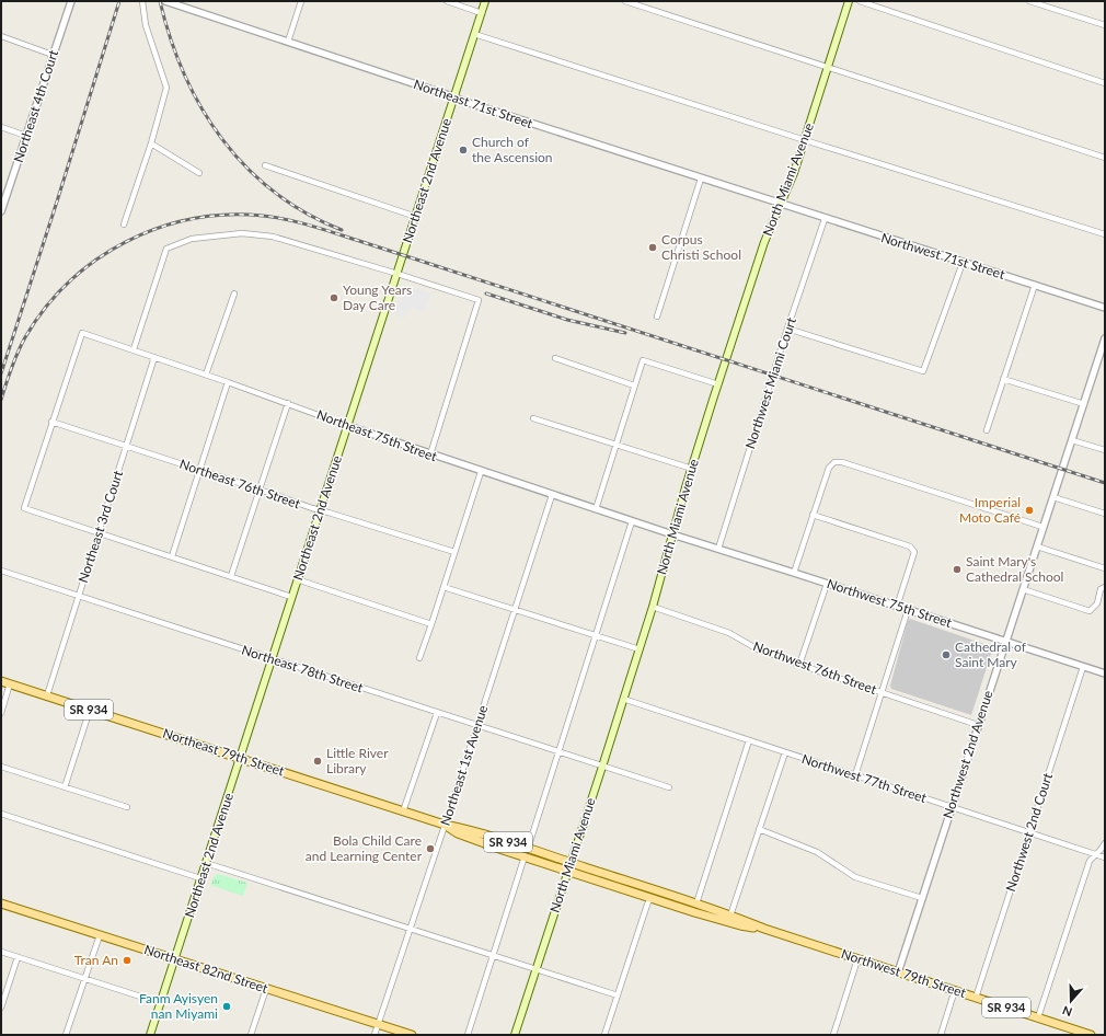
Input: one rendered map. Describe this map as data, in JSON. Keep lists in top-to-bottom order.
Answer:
{
  "streets": {
    "main road": [
      "North Miami Avenue",
      "Northeast 2nd Avenue",
      "SR 934",
      "Northeast 79th Street",
      "Northeast 82nd Street",
      "Northwest 79th Street"
    ],
    "street": [
      "Northeast 71st Street",
      "Northeast 4th Court",
      "Northwest 71st Street",
      "Northwest Miami Court",
      "Northeast 75th Street",
      "Northeast 76th Street",
      "Northeast 3rd Court",
      "Northwest 75th Street",
      "Northwest 76th Street",
      "Northeast 78th Street",
      "Northwest 2nd Avenue",
      "Northeast 1st Avenue",
      "Northwest 77th Street",
      "Northwest 2nd Court"
    ]
  },
  "crossings": [
    ["Northeast 71st Street", "North Miami Avenue"],
    ["Northeast 71st Street", "Northeast 2nd Avenue"],
    ["Northeast 71st Street", "Northwest 71st Street"],
    ["North Miami Avenue", "Northwest 71st Street"],
    ["North Miami Avenue", "Northeast 75th Street"],
    ["North Miami Avenue", "Northwest 75th Street"],
    ["North Miami Avenue", "Northwest 76th Street"],
    ["North Miami Avenue", "Northeast 78th Street"],
    ["North Miami Avenue", "Northeast 79th Street"],
    ["North Miami Avenue", "Northwest 77th Street"],
    ["North Miami Avenue", "Northwest 79th Street"],
    ["Northeast 2nd Avenue", "Northeast 75th Street"],
    ["Northeast 2nd Avenue", "Northeast 76th Street"],
    ["Northeast 2nd Avenue", "Northeast 78th Street"],
    ["Northeast 2nd Avenue", "Northeast 79th Street"],
    ["Northeast 2nd Avenue", "Northeast 82nd Street"],
    ["Northwest 71st Street", "Northwest Miami Court"],
    ["Northwest Miami Court", "Northwest 75th Street"],
    ["Northeast 75th Street", "Northeast 76th Street"],
    ["Northeast 75th Street", "Northeast 3rd Court"],
    ["Northeast 75th Street", "Northwest 75th Street"],
    ["Northeast 75th Street", "Northeast 1st Avenue"],
    ["Northeast 76th Street", "Northeast 3rd Court"],
    ["Northeast 3rd Court", "Northeast 78th Street"],
    ["Northeast 3rd Court", "Northeast 79th Street"],
    ["Northwest 75th Street", "Northwest 2nd Avenue"],
    ["Northwest 75th Street", "Northwest 2nd Court"],
    ["Northwest 76th Street", "Northwest 2nd Avenue"],
    ["Northeast 78th Street", "Northeast 1st Avenue"],
    ["Northeast 79th Street", "Northeast 1st Avenue"],
    ["Northeast 79th Street", "Northwest 79th Street"],
    ["Northwest 2nd Avenue", "Northwest 77th Street"],
    ["Northwest 2nd Avenue", "Northwest 79th Street"],
    ["Northeast 1st Avenue", "Northeast 82nd Street"],
    ["Northwest 77th Street", "Northwest 2nd Court"],
    ["Northwest 2nd Court", "Northwest 79th Street"]
  ],
  "places": [
    "Church of the Ascension",
    "Corpus Christi School",
    "Young Years Day Care",
    "Imperial Moto Café",
    "Saint Mary's Cathedral School",
    "Cathedral of Saint Mary",
    "Little River Library",
    "Bola Child Care and Learning Center",
    "Tran An",
    "Fanm Ayisyen nan Miyami"
  ],
  "north": "bottom"
}
